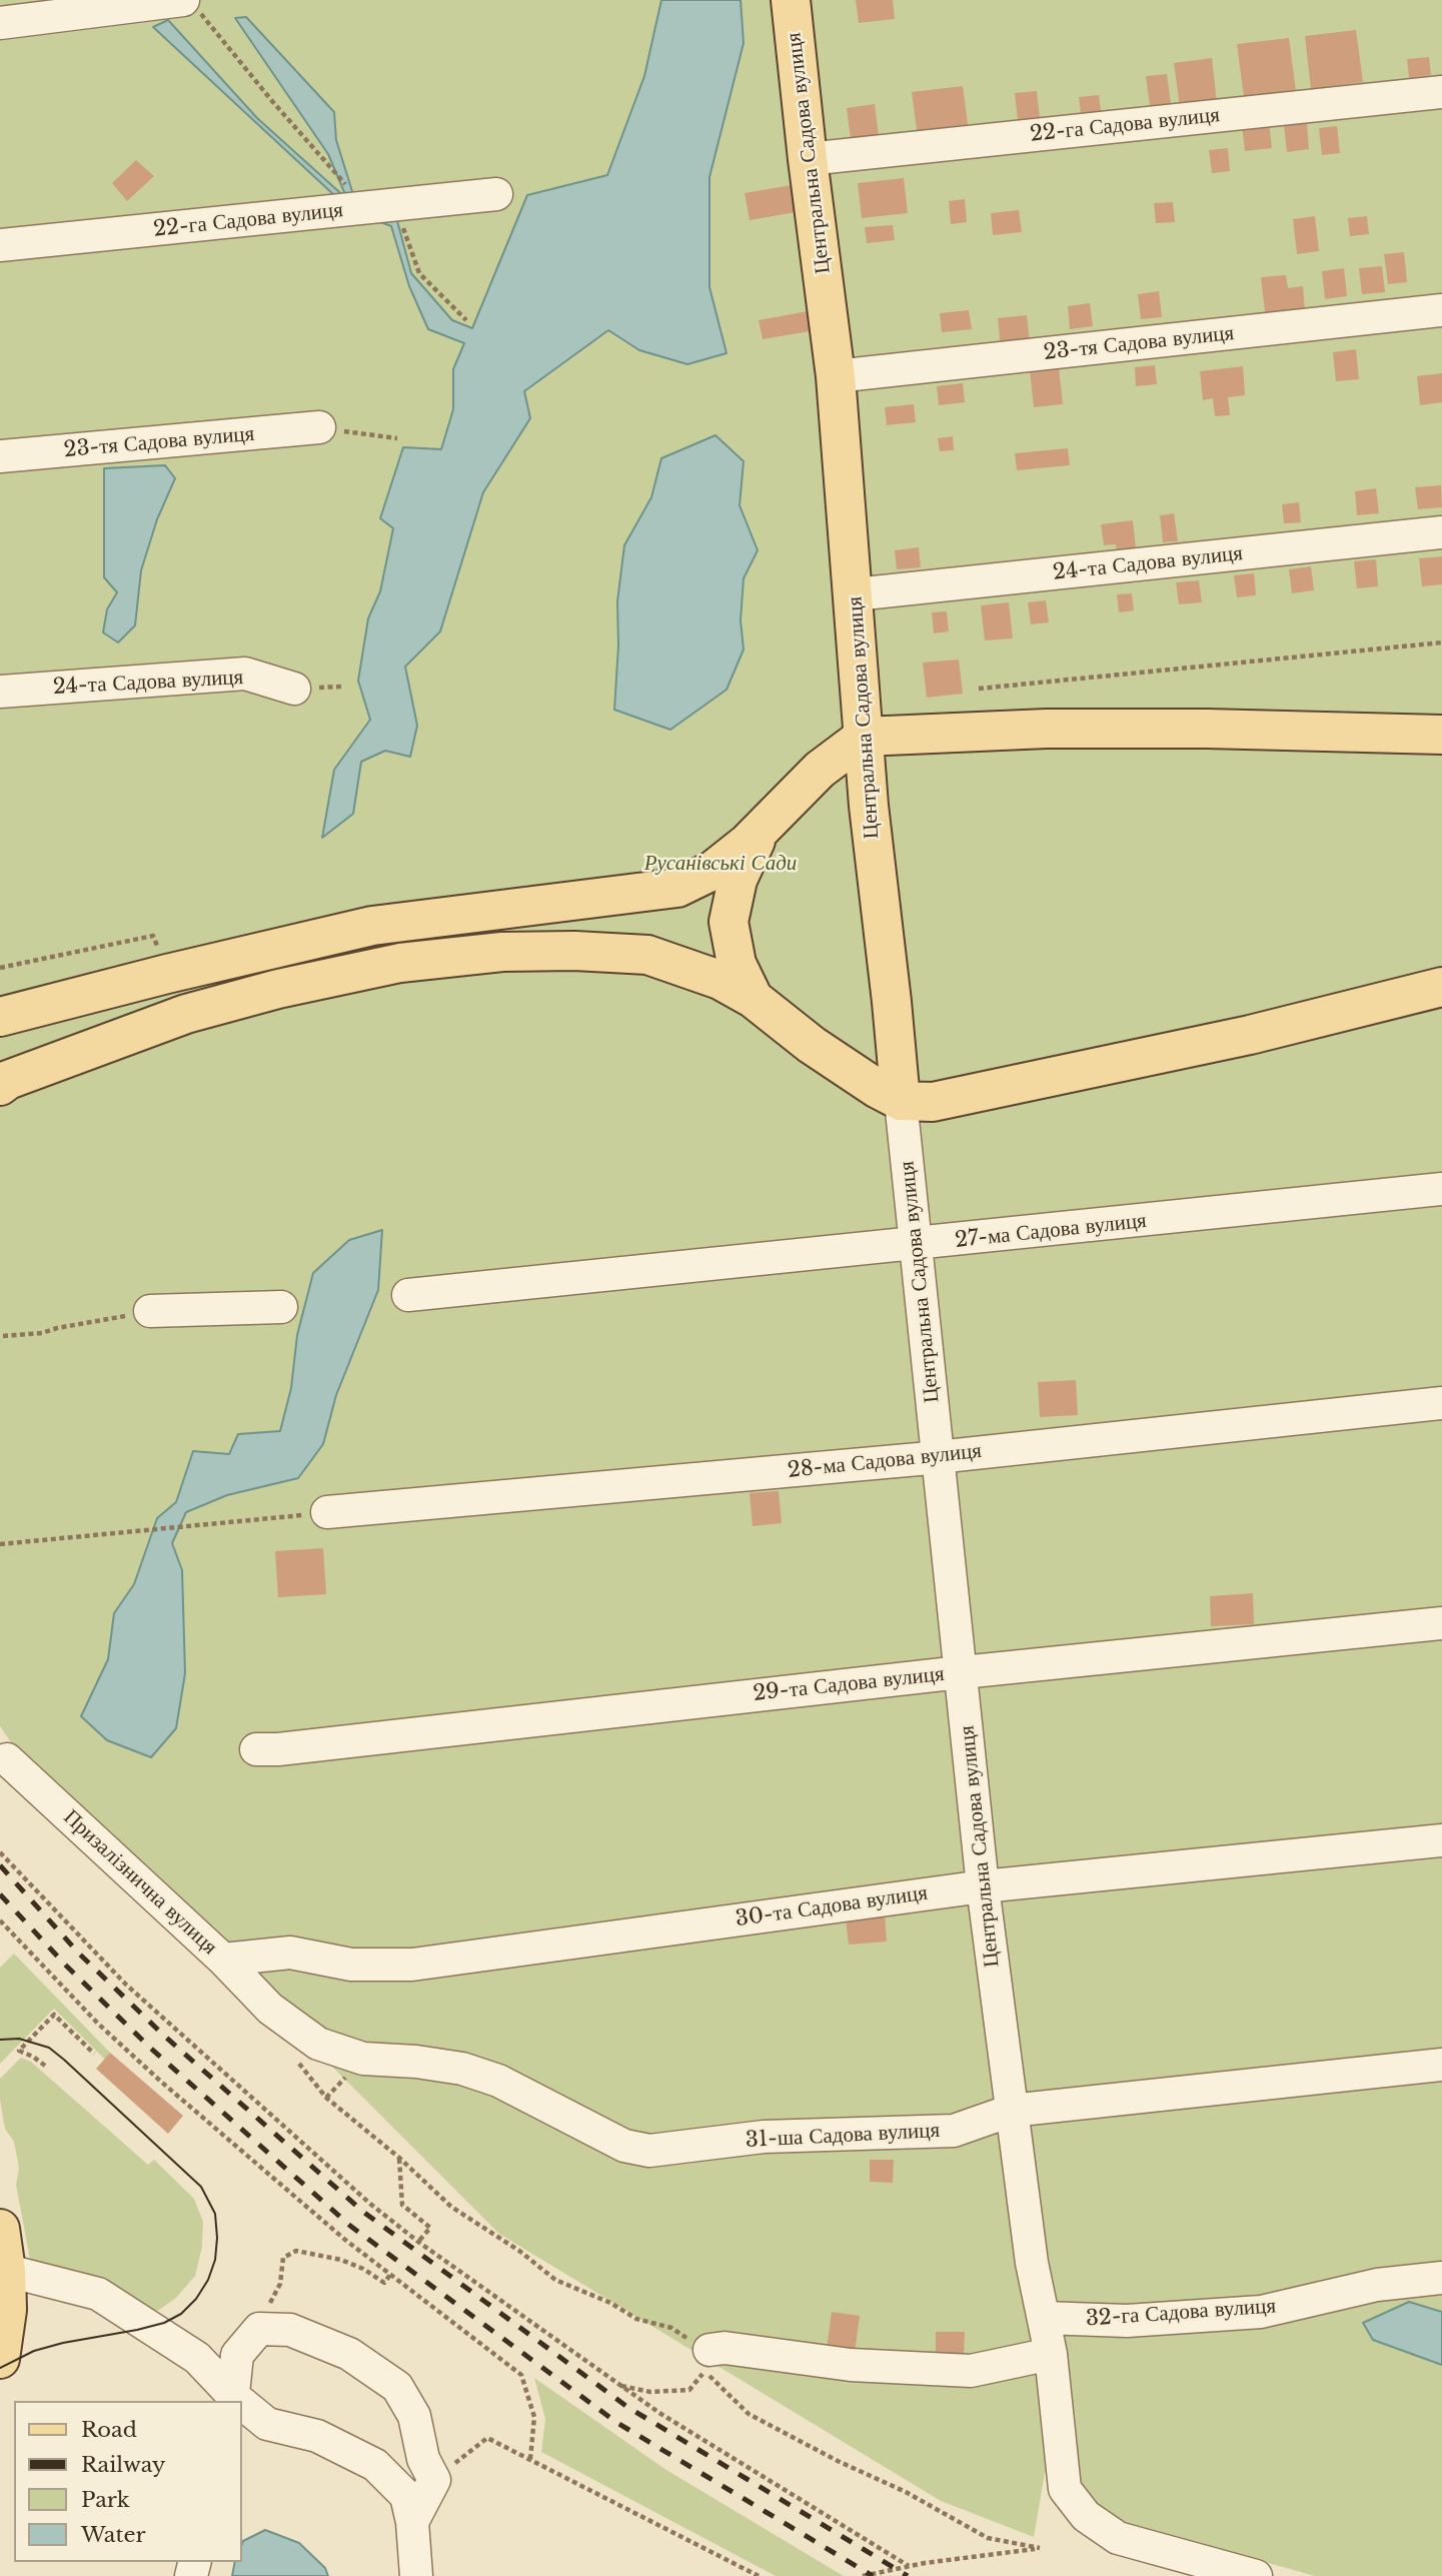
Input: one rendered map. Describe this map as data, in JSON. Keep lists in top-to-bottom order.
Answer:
{
  "streets": {
    "main road": ["Центральна Садова вулиця"],
    "street": [
      "22-га Садова вулиця",
      "23-тя Садова вулиця",
      "24-та Садова вулиця",
      "27-ма Садова вулиця",
      "28-ма Садова вулиця",
      "29-та Садова вулиця",
      "Призалізнична вулиця",
      "30-та Садова вулиця",
      "31-ша Садова вулиця",
      "32-га Садова вулиця"
    ]
  },
  "crossings": [
    ["22-га Садова вулиця", "Центральна Садова вулиця"],
    ["Центральна Садова вулиця", "23-тя Садова вулиця"],
    ["Центральна Садова вулиця", "24-та Садова вулиця"],
    ["Центральна Садова вулиця", "27-ма Садова вулиця"],
    ["Центральна Садова вулиця", "28-ма Садова вулиця"],
    ["Центральна Садова вулиця", "29-та Садова вулиця"],
    ["Центральна Садова вулиця", "30-та Садова вулиця"],
    ["Центральна Садова вулиця", "31-ша Садова вулиця"],
    ["Центральна Садова вулиця", "32-га Садова вулиця"],
    ["Призалізнична вулиця", "30-та Садова вулиця"],
    ["Призалізнична вулиця", "31-ша Садова вулиця"]
  ],
  "parks": ["Русанівські Сади"],
  "legend": [
    "Road",
    "Railway",
    "Park",
    "Water"
  ]
}
